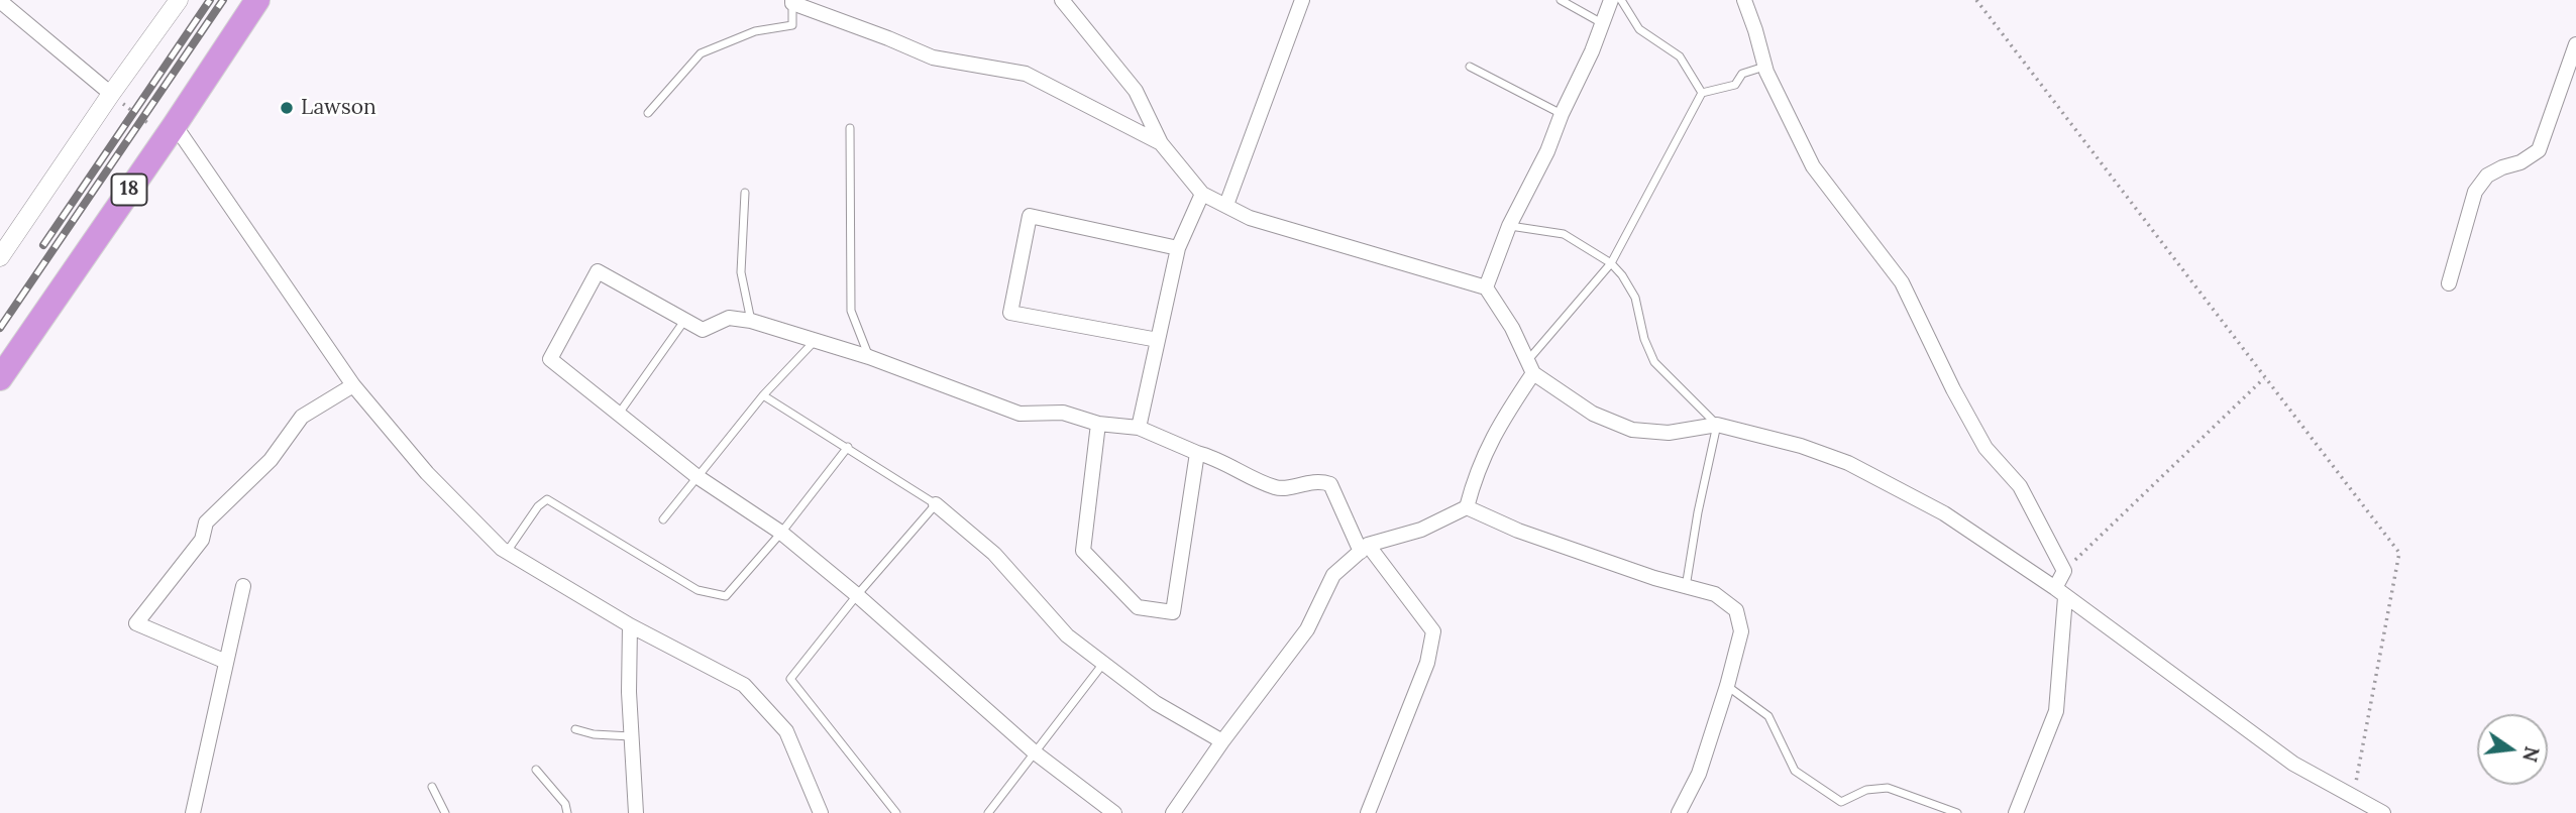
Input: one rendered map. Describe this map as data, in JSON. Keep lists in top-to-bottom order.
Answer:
{
  "streets": {
    "highway": ["18"]
  },
  "places": ["Lawson"],
  "north": "right"
}
